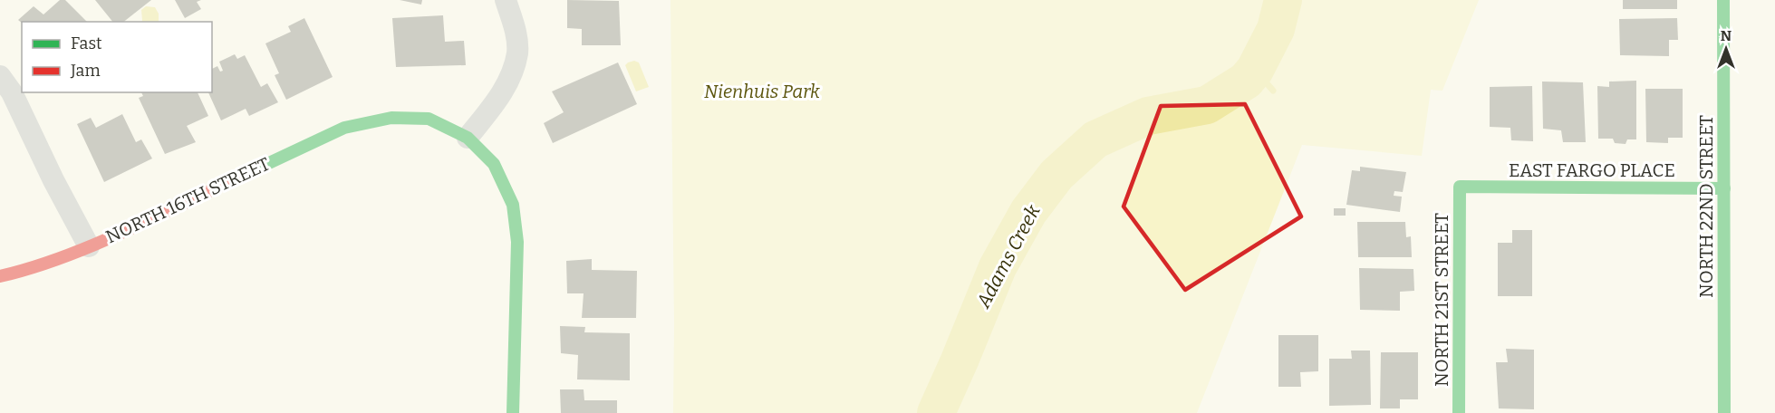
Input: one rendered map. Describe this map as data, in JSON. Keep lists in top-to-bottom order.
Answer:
{
  "streets": {
    "street": [
      "EAST FARGO PLACE",
      "NORTH 16TH STREET",
      "NORTH 22ND STREET",
      "NORTH 21ST STREET"
    ]
  },
  "crossings": [
    ["EAST FARGO PLACE", "NORTH 22ND STREET"],
    ["EAST FARGO PLACE", "NORTH 21ST STREET"]
  ],
  "water": ["Adams Creek"],
  "parks": ["Nienhuis Park"],
  "legend": ["Fast", "Jam"],
  "north": "top"
}
